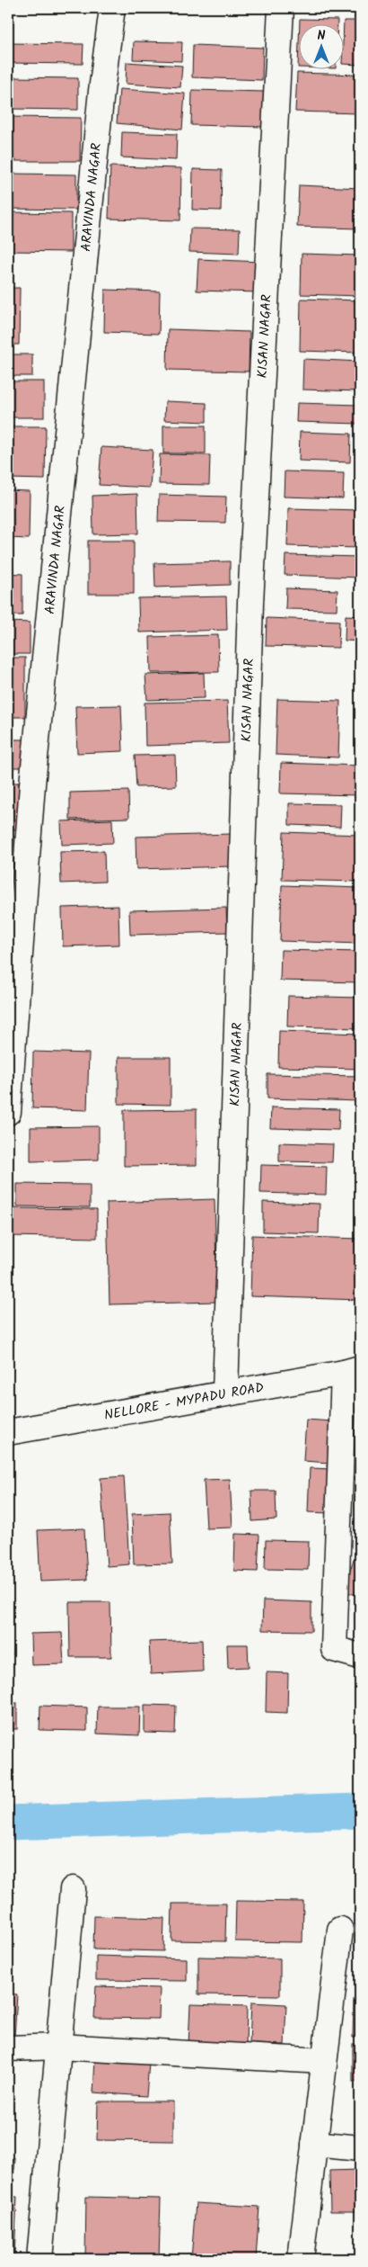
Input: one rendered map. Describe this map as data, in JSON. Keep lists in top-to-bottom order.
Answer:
{
  "streets": {
    "street": ["ARAVINDA NAGAR", "KISAN NAGAR", "NELLORE - MYPADU ROAD"]
  },
  "crossings": [
    ["KISAN NAGAR", "NELLORE - MYPADU ROAD"]
  ],
  "north": "top"
}
